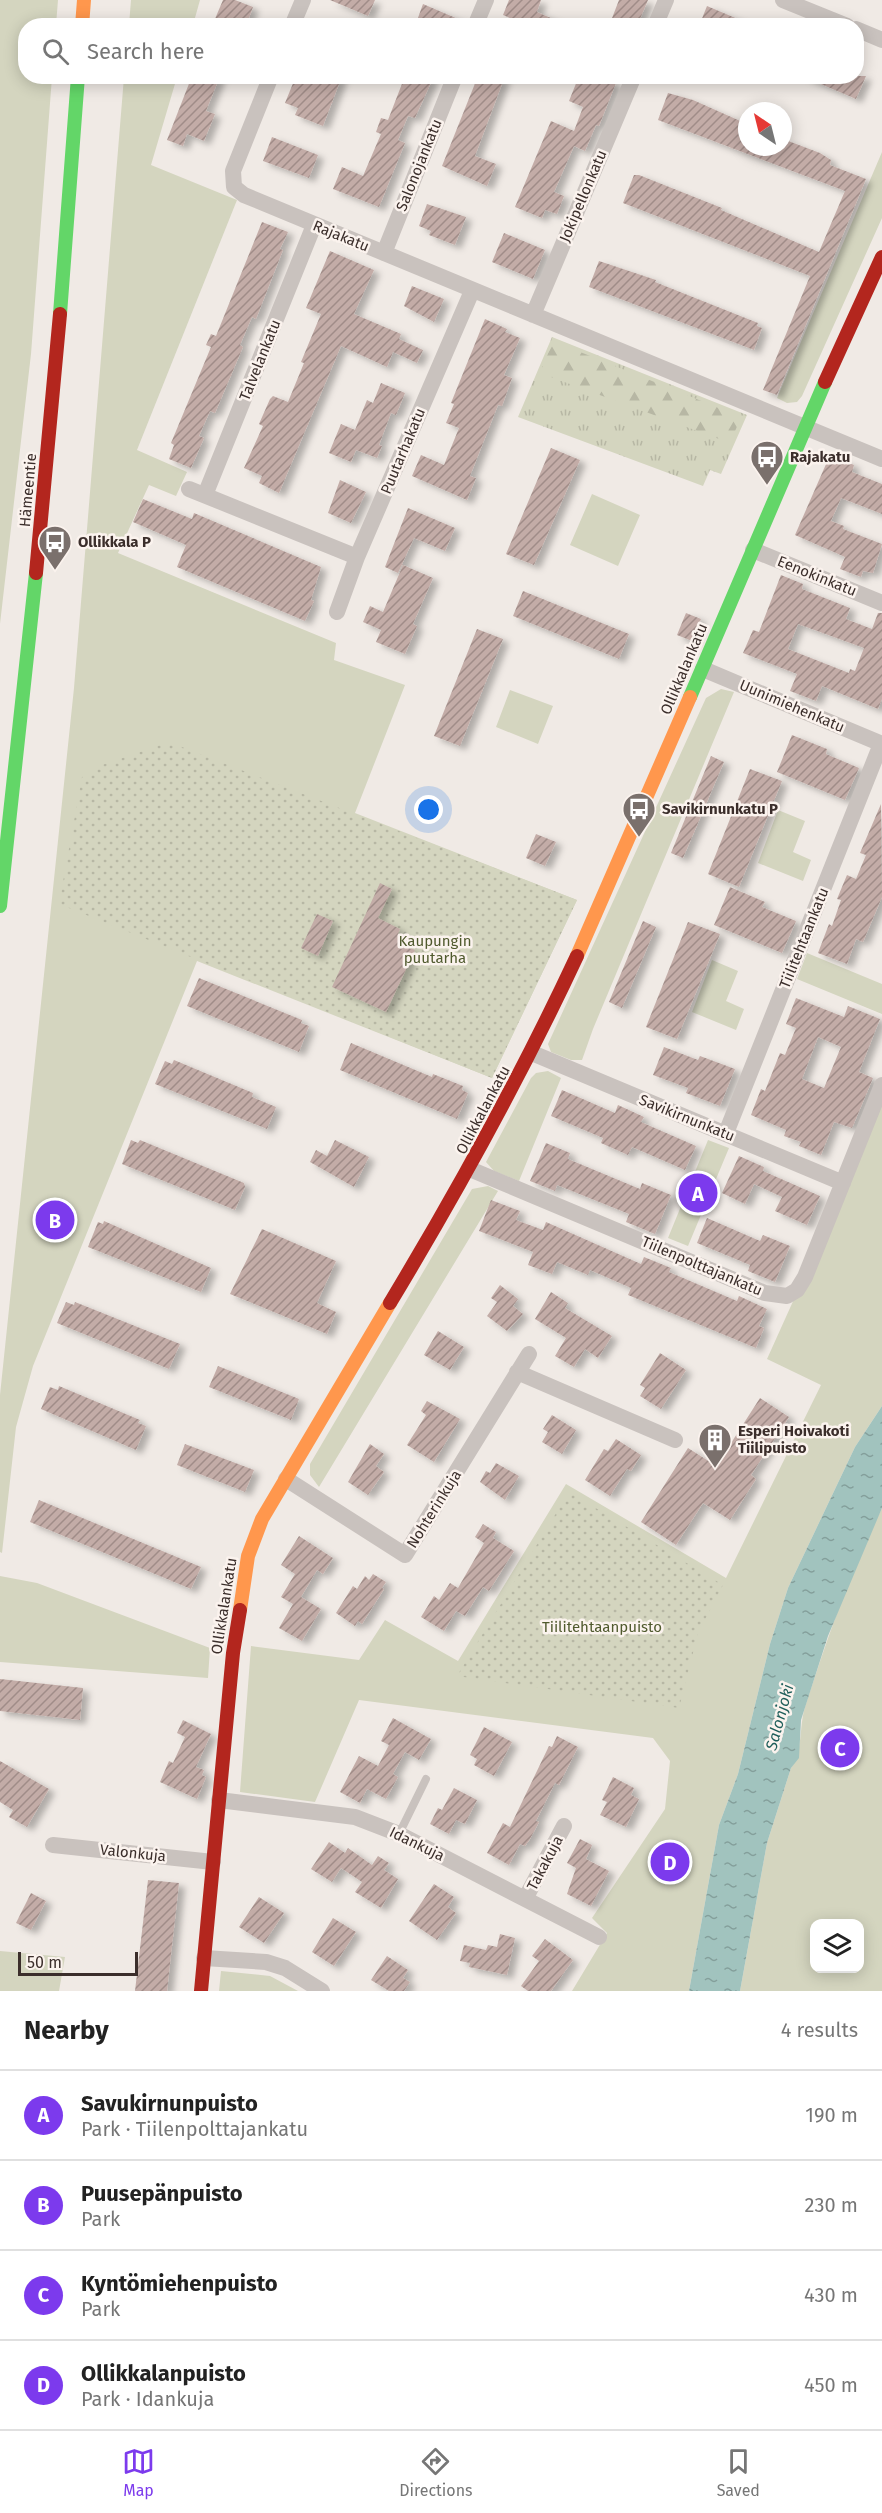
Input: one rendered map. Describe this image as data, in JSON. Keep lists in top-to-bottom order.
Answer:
{
  "streets": {
    "street": [
      "Salonojankatu",
      "Jokipellonkatu",
      "Rajakatu",
      "Talvelankatu",
      "Puutarhakatu",
      "Hämeentie",
      "Eenokinkatu",
      "Ollikkalankatu",
      "Uunimiehenkatu",
      "Tiilitehtaankatu",
      "Savikirnunkatu",
      "Tiilenpolttajankatu",
      "Nohterinkuja",
      "Idankuja",
      "Valonkuja",
      "Takakuja"
    ]
  },
  "crossings": [
    ["Salonojankatu", "Rajakatu"],
    ["Jokipellonkatu", "Rajakatu"],
    ["Rajakatu", "Talvelankatu"],
    ["Rajakatu", "Puutarhakatu"],
    ["Rajakatu", "Ollikkalankatu"],
    ["Eenokinkatu", "Ollikkalankatu"],
    ["Ollikkalankatu", "Uunimiehenkatu"],
    ["Ollikkalankatu", "Savikirnunkatu"],
    ["Ollikkalankatu", "Tiilenpolttajankatu"],
    ["Ollikkalankatu", "Nohterinkuja"],
    ["Ollikkalankatu", "Idankuja"],
    ["Ollikkalankatu", "Valonkuja"],
    ["Uunimiehenkatu", "Tiilitehtaankatu"],
    ["Tiilitehtaankatu", "Savikirnunkatu"],
    ["Savikirnunkatu", "Tiilenpolttajankatu"],
    ["Idankuja", "Takakuja"]
  ],
  "water": ["Salonjoki"],
  "parks": ["Kaupungin puutarha", "Tiilitehtaanpuisto"],
  "places": {
    "bus stop": ["Rajakatu", "Ollikkala P", "Savikirnunkatu P"],
    "building": ["Esperi Hoivakoti Tiilipuisto"]
  },
  "scale_bar": "50 m",
  "north": "top left",
  "page": {
    "search": "Search here",
    "pins": [
      "A",
      "B",
      "C",
      "D"
    ],
    "scale": "50 m",
    "heading": ["Nearby", "4 results"],
    "list": [
      {
        "mark": "A",
        "name": "Savukirnunpuisto",
        "note": "Park · Tiilenpolttajankatu",
        "value": "190 m"
      },
      {
        "mark": "B",
        "name": "Puusepänpuisto",
        "note": "Park",
        "value": "230 m"
      },
      {
        "mark": "C",
        "name": "Kyntömiehenpuisto",
        "note": "Park",
        "value": "430 m"
      },
      {
        "mark": "D",
        "name": "Ollikkalanpuisto",
        "note": "Park · Idankuja",
        "value": "450 m"
      }
    ],
    "nav": ["Map", "Directions", "Saved"]
  }
}
